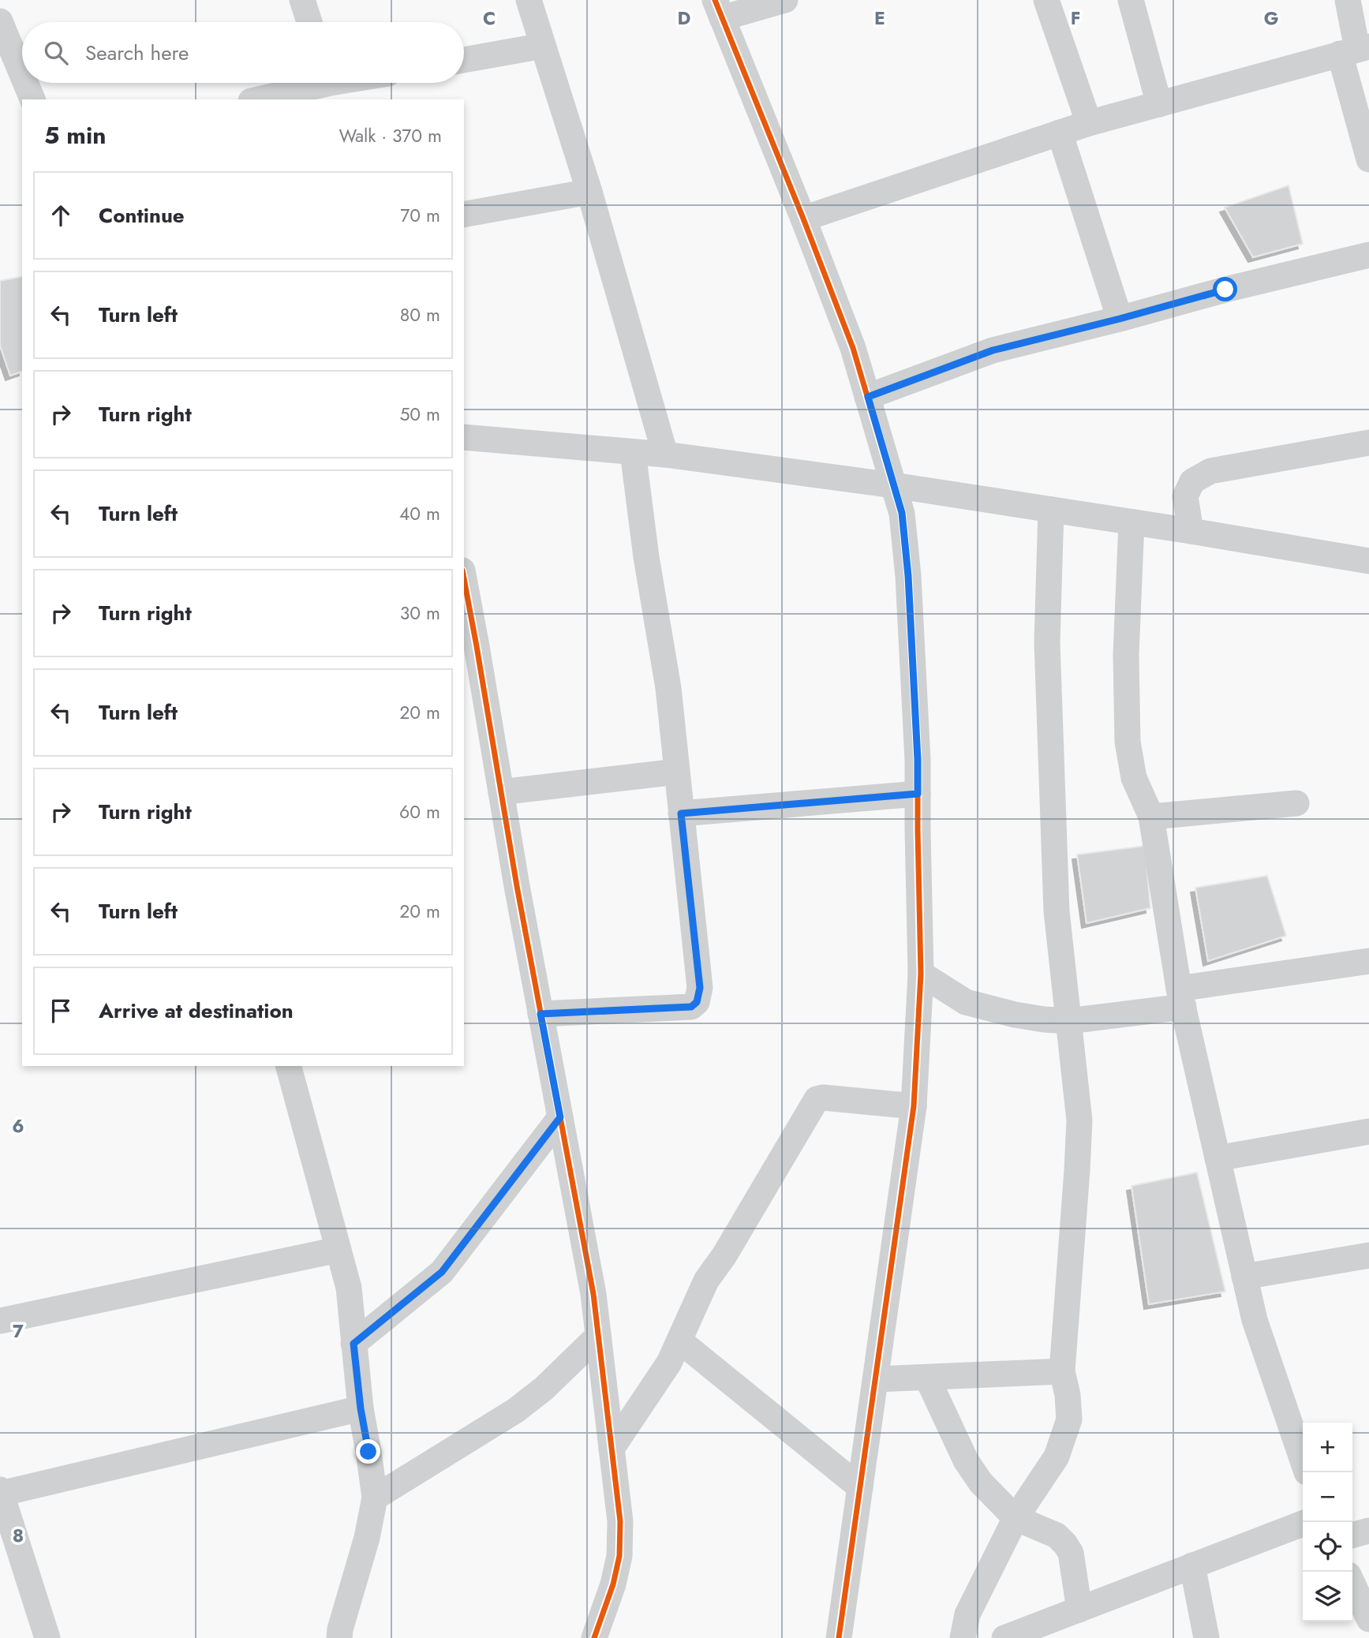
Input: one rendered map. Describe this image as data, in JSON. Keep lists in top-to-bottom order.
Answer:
{
  "page": {
    "search": "Search here",
    "heading": ["5 min", "Walk · 370 m"],
    "list": [
      ["Continue", "70 m"],
      ["Turn left", "80 m"],
      ["Turn right", "50 m"],
      ["Turn left", "40 m"],
      ["Turn right", "30 m"],
      ["Turn left", "20 m"],
      ["Turn right", "60 m"],
      ["Turn left", "20 m"],
      "Arrive at destination"
    ],
    "map_buttons": ["+", "−"]
  },
  "grid": {
    "columns": [
      "C",
      "D",
      "E",
      "F",
      "G"
    ],
    "rows": ["6", "7", "8"]
  }
}
